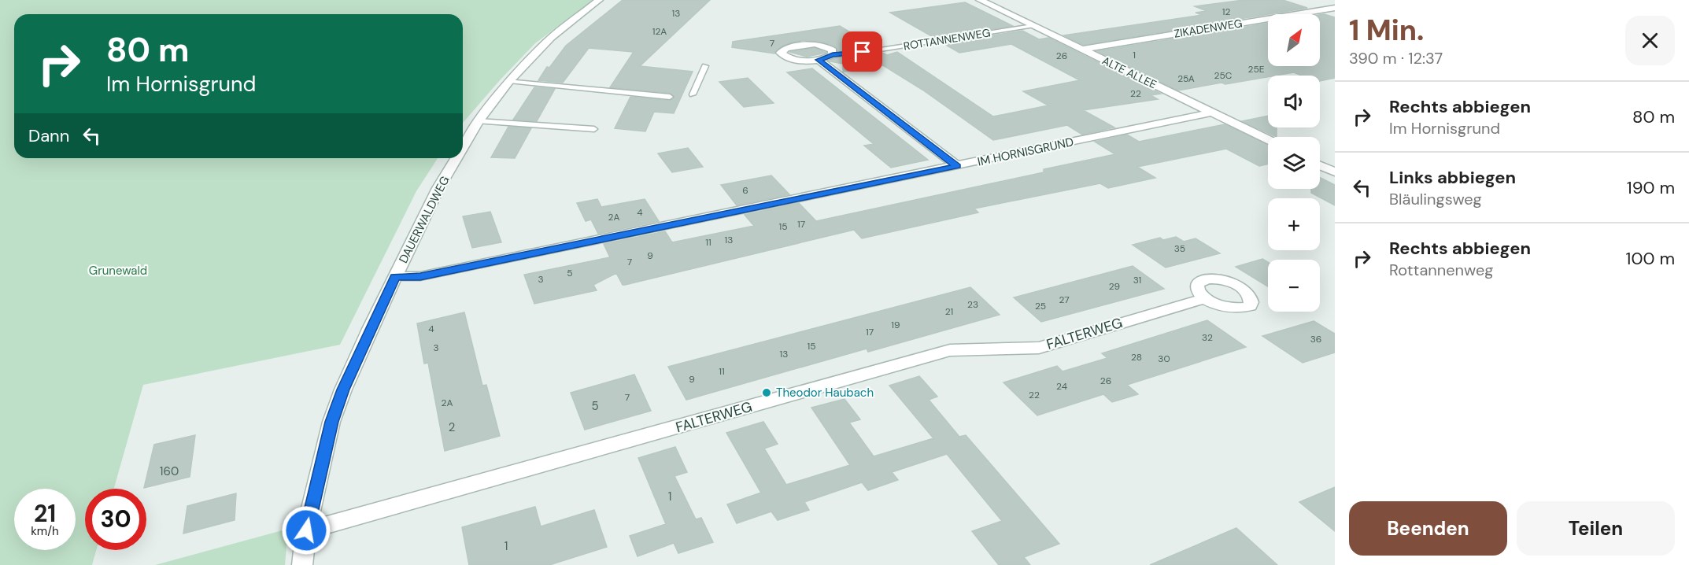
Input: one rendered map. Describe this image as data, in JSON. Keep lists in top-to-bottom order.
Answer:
{
  "streets": {
    "street": [
      "ZIKADENWEG",
      "ALTE ALLEE",
      "IM HORNISGRUND",
      "DAUERWALDWEG",
      "FALTERWEG"
    ],
    "lane": ["ROTTANNENWEG"]
  },
  "crossings": [
    ["ZIKADENWEG", "ALTE ALLEE"],
    ["ROTTANNENWEG", "ALTE ALLEE"],
    ["ALTE ALLEE", "IM HORNISGRUND"],
    ["IM HORNISGRUND", "DAUERWALDWEG"],
    ["DAUERWALDWEG", "FALTERWEG"]
  ],
  "parks": ["Grunewald"],
  "places": ["Theodor Haubach"],
  "house_numbers": [
    "12",
    "13",
    "12A",
    "7",
    "1",
    "26",
    "25E",
    "25C",
    "25A",
    "22",
    "6",
    "4",
    "2A",
    "17",
    "15",
    "13",
    "11",
    "35",
    "9",
    "7",
    "5",
    "3",
    "31",
    "29",
    "27",
    "23",
    "25",
    "21",
    "19",
    "4",
    "17",
    "32",
    "36",
    "15",
    "3",
    "13",
    "28",
    "30",
    "11",
    "9",
    "26",
    "24",
    "22",
    "7",
    "2A",
    "5",
    "2",
    "160",
    "1",
    "1"
  ],
  "north": "top right",
  "page": {
    "heading": ["1 Min.", "390 m · 12:37"],
    "map_buttons": ["+", "−"],
    "turn": ["80 m", "Im Hornisgrund"],
    "list": [
      {
        "name": "Rechts abbiegen",
        "note": "Im Hornisgrund",
        "value": "80 m"
      },
      {
        "name": "Links abbiegen",
        "note": "Bläulingsweg",
        "value": "190 m"
      },
      {
        "name": "Rechts abbiegen",
        "note": "Rottannenweg",
        "value": "100 m"
      }
    ],
    "then": "Dann",
    "speed": "21 km/h",
    "limit": "30",
    "buttons": ["Beenden", "Teilen"]
  }
}
